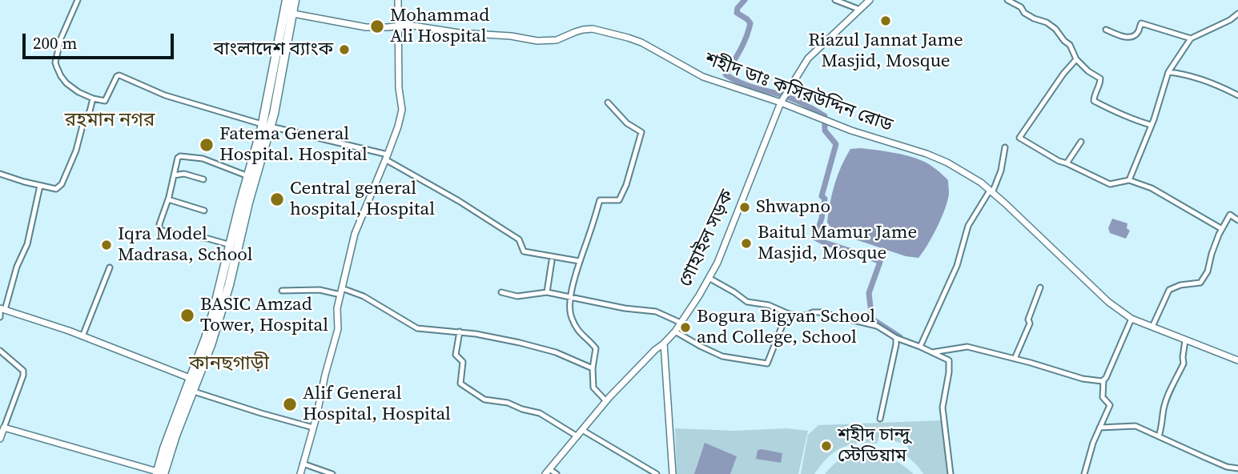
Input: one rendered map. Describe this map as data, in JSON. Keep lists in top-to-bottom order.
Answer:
{
  "streets": {
    "street": ["শহীদ ডাঃ কসিরউদ্দিন রোড", "গোহাইল সড়ক"]
  },
  "crossings": [
    ["শহীদ ডাঃ কসিরউদ্দিন রোড", "গোহাইল সড়ক"]
  ],
  "districts": ["রহমান নগর", "কানছগাড়ী"],
  "places": [
    "Riazul Jannat Jame Masjid, Mosque",
    "Mohammad Ali Hospital",
    "বাংলাদেশ ব্যাংক",
    "Fatema General Hospital. Hospital",
    "Central general hospital, Hospital",
    "Shwapno",
    "Baitul Mamur Jame Masjid, Mosque",
    "Iqra Model Madrasa, School",
    "BASIC Amzad Tower, Hospital",
    "Bogura Bigyan School and College, School",
    "Alif General Hospital, Hospital",
    "শহীদ চান্দু স্টেডিয়াম"
  ],
  "scale_bar": "200 m"
}
